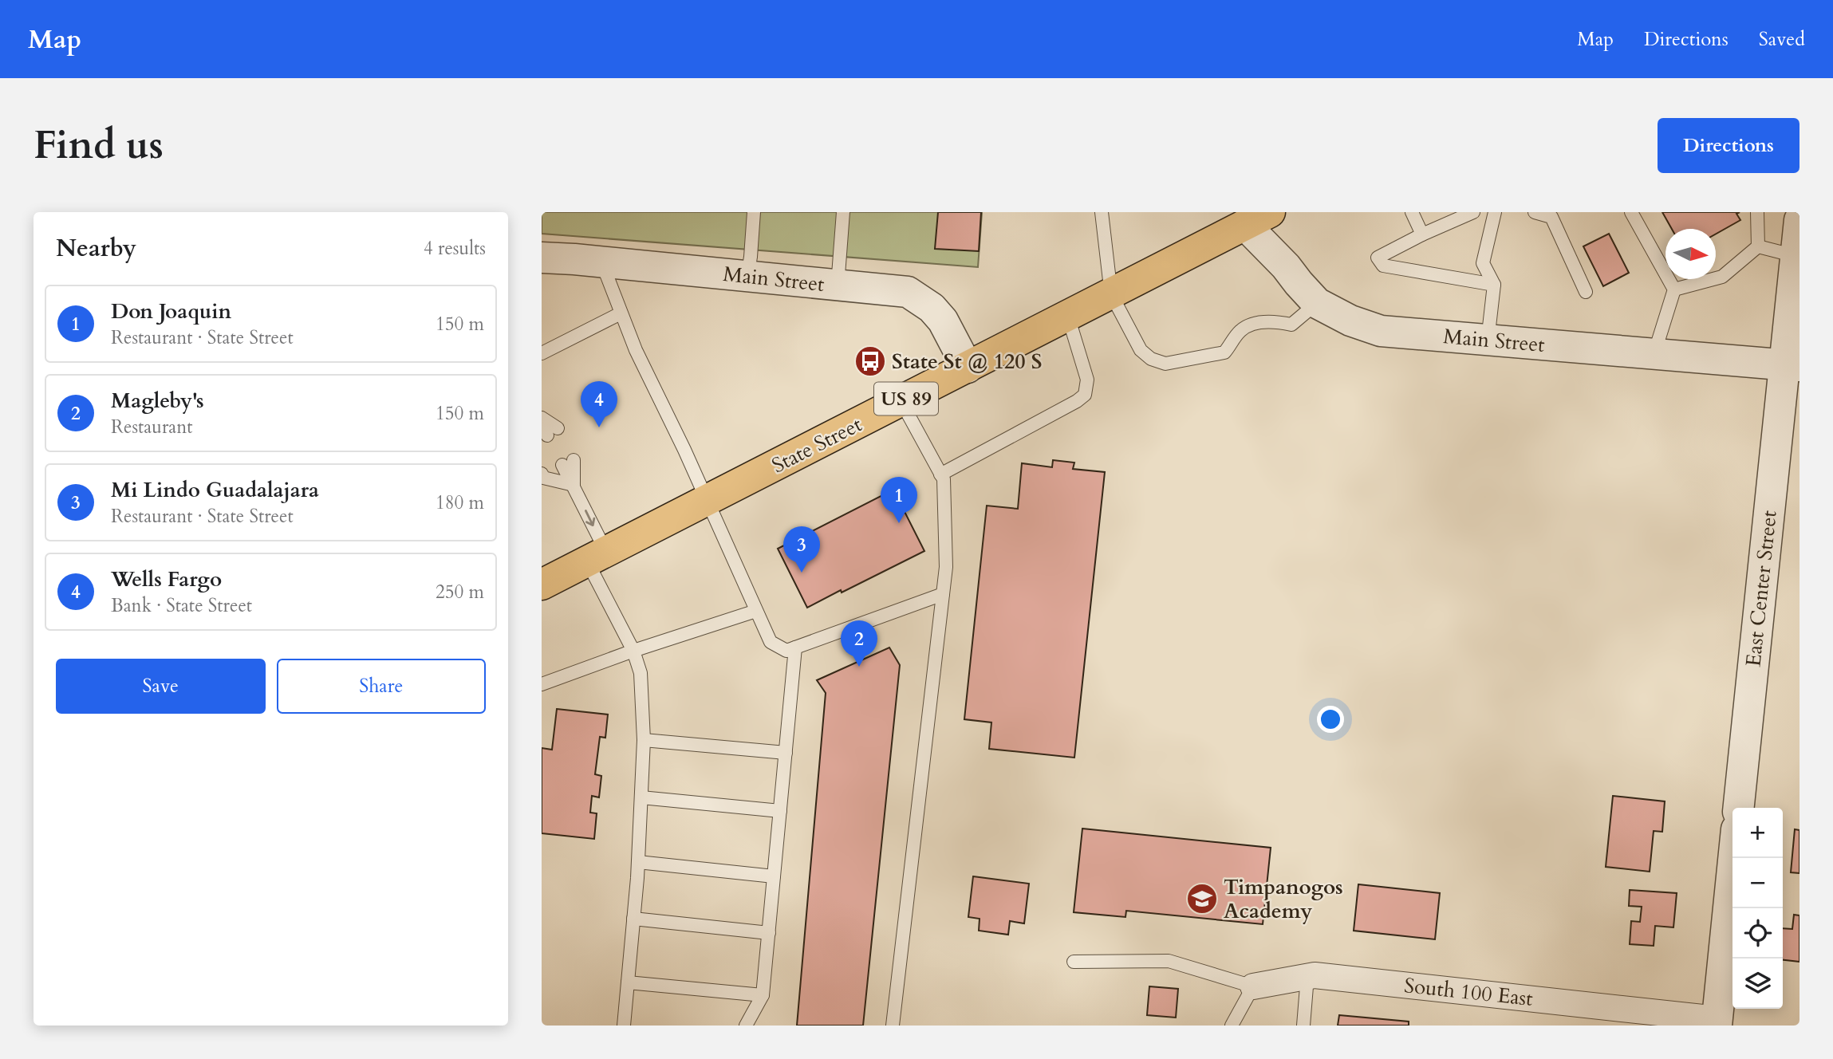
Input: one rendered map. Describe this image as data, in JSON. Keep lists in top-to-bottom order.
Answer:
{
  "streets": {
    "main road": ["US 89", "State Street"],
    "street": ["Main Street", "East Center Street", "South 100 East"]
  },
  "crossings": [
    ["Main Street", "State Street"],
    ["Main Street", "East Center Street"]
  ],
  "places": {
    "bus stop": ["State St @ 120 S"],
    "school or university": ["Timpanogos Academy"]
  },
  "north": "right",
  "page": {
    "header": "Map",
    "nav": ["Map", "Directions", "Saved"],
    "buttons": [
      "Directions",
      ["Save", "Share"]
    ],
    "title": "Find us",
    "heading": ["Nearby", "4 results"],
    "list": [
      {
        "mark": "1",
        "name": "Don Joaquin",
        "note": "Restaurant · State Street",
        "value": "150 m"
      },
      {
        "mark": "2",
        "name": "Magleby's",
        "note": "Restaurant",
        "value": "150 m"
      },
      {
        "mark": "3",
        "name": "Mi Lindo Guadalajara",
        "note": "Restaurant · State Street",
        "value": "180 m"
      },
      {
        "mark": "4",
        "name": "Wells Fargo",
        "note": "Bank · State Street",
        "value": "250 m"
      }
    ],
    "pins": [
      "4",
      "1",
      "3",
      "2"
    ],
    "map_buttons": ["+", "−"]
  }
}
